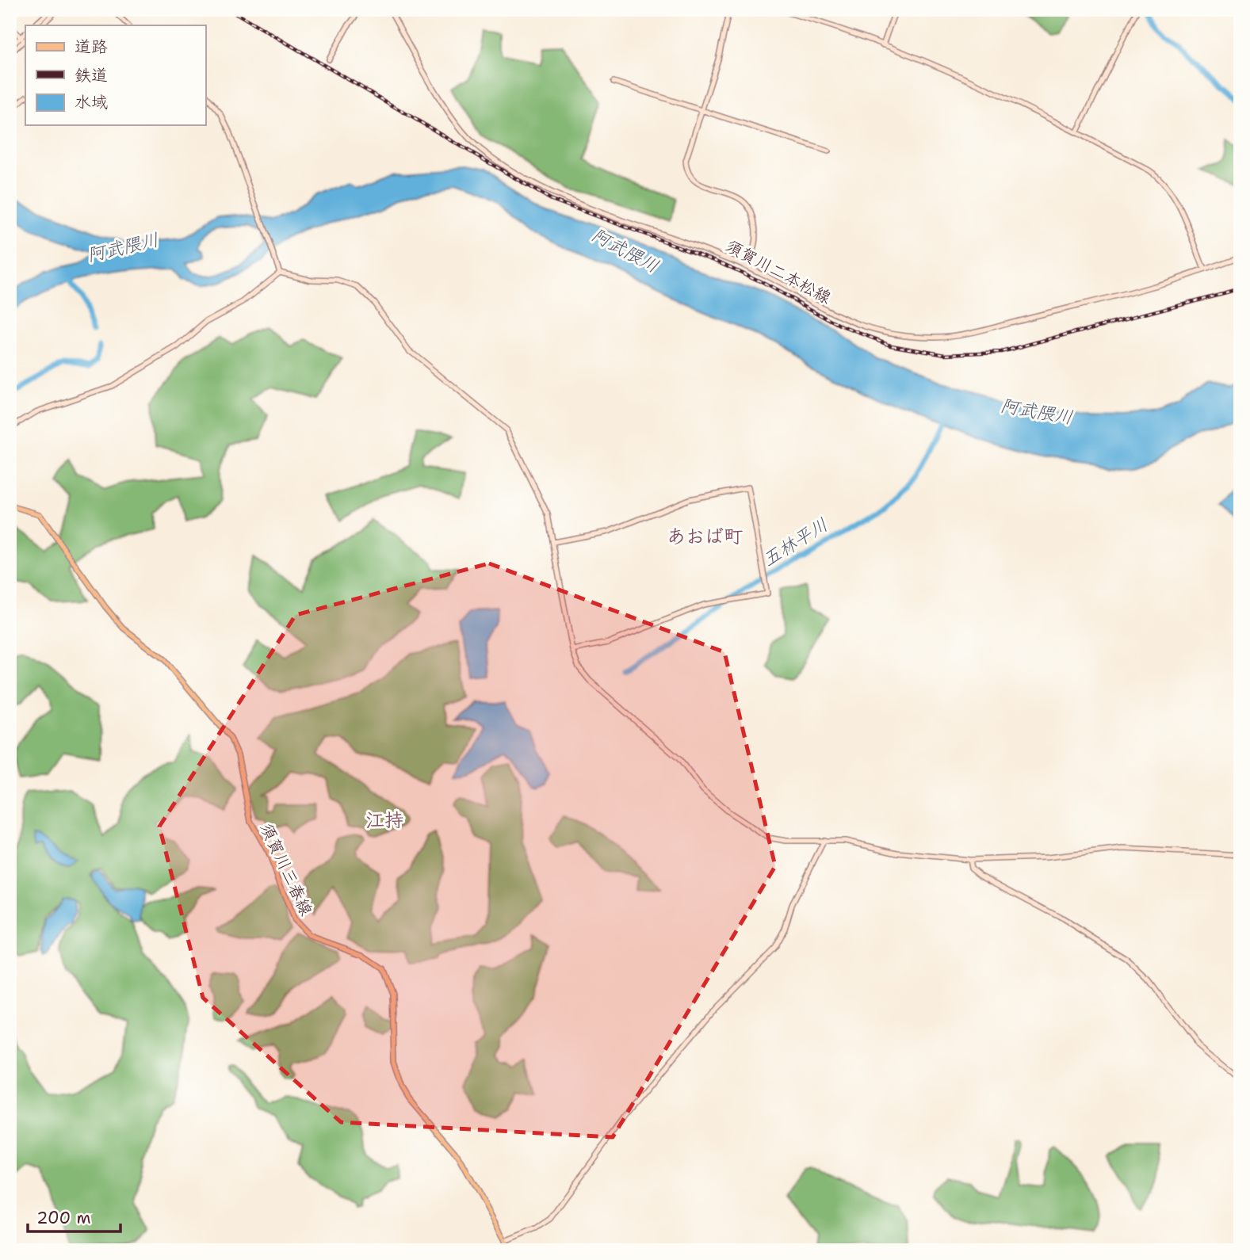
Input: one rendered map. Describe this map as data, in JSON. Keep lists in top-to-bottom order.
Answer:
{
  "streets": {
    "main road": ["須賀川三春線"],
    "street": ["須賀川二本松線"]
  },
  "districts": ["あおば町", "江持"],
  "water": ["阿武隈川", "五林平川"],
  "legend": ["道路", "鉄道", "水域"],
  "scale_bar": "200 m"
}
